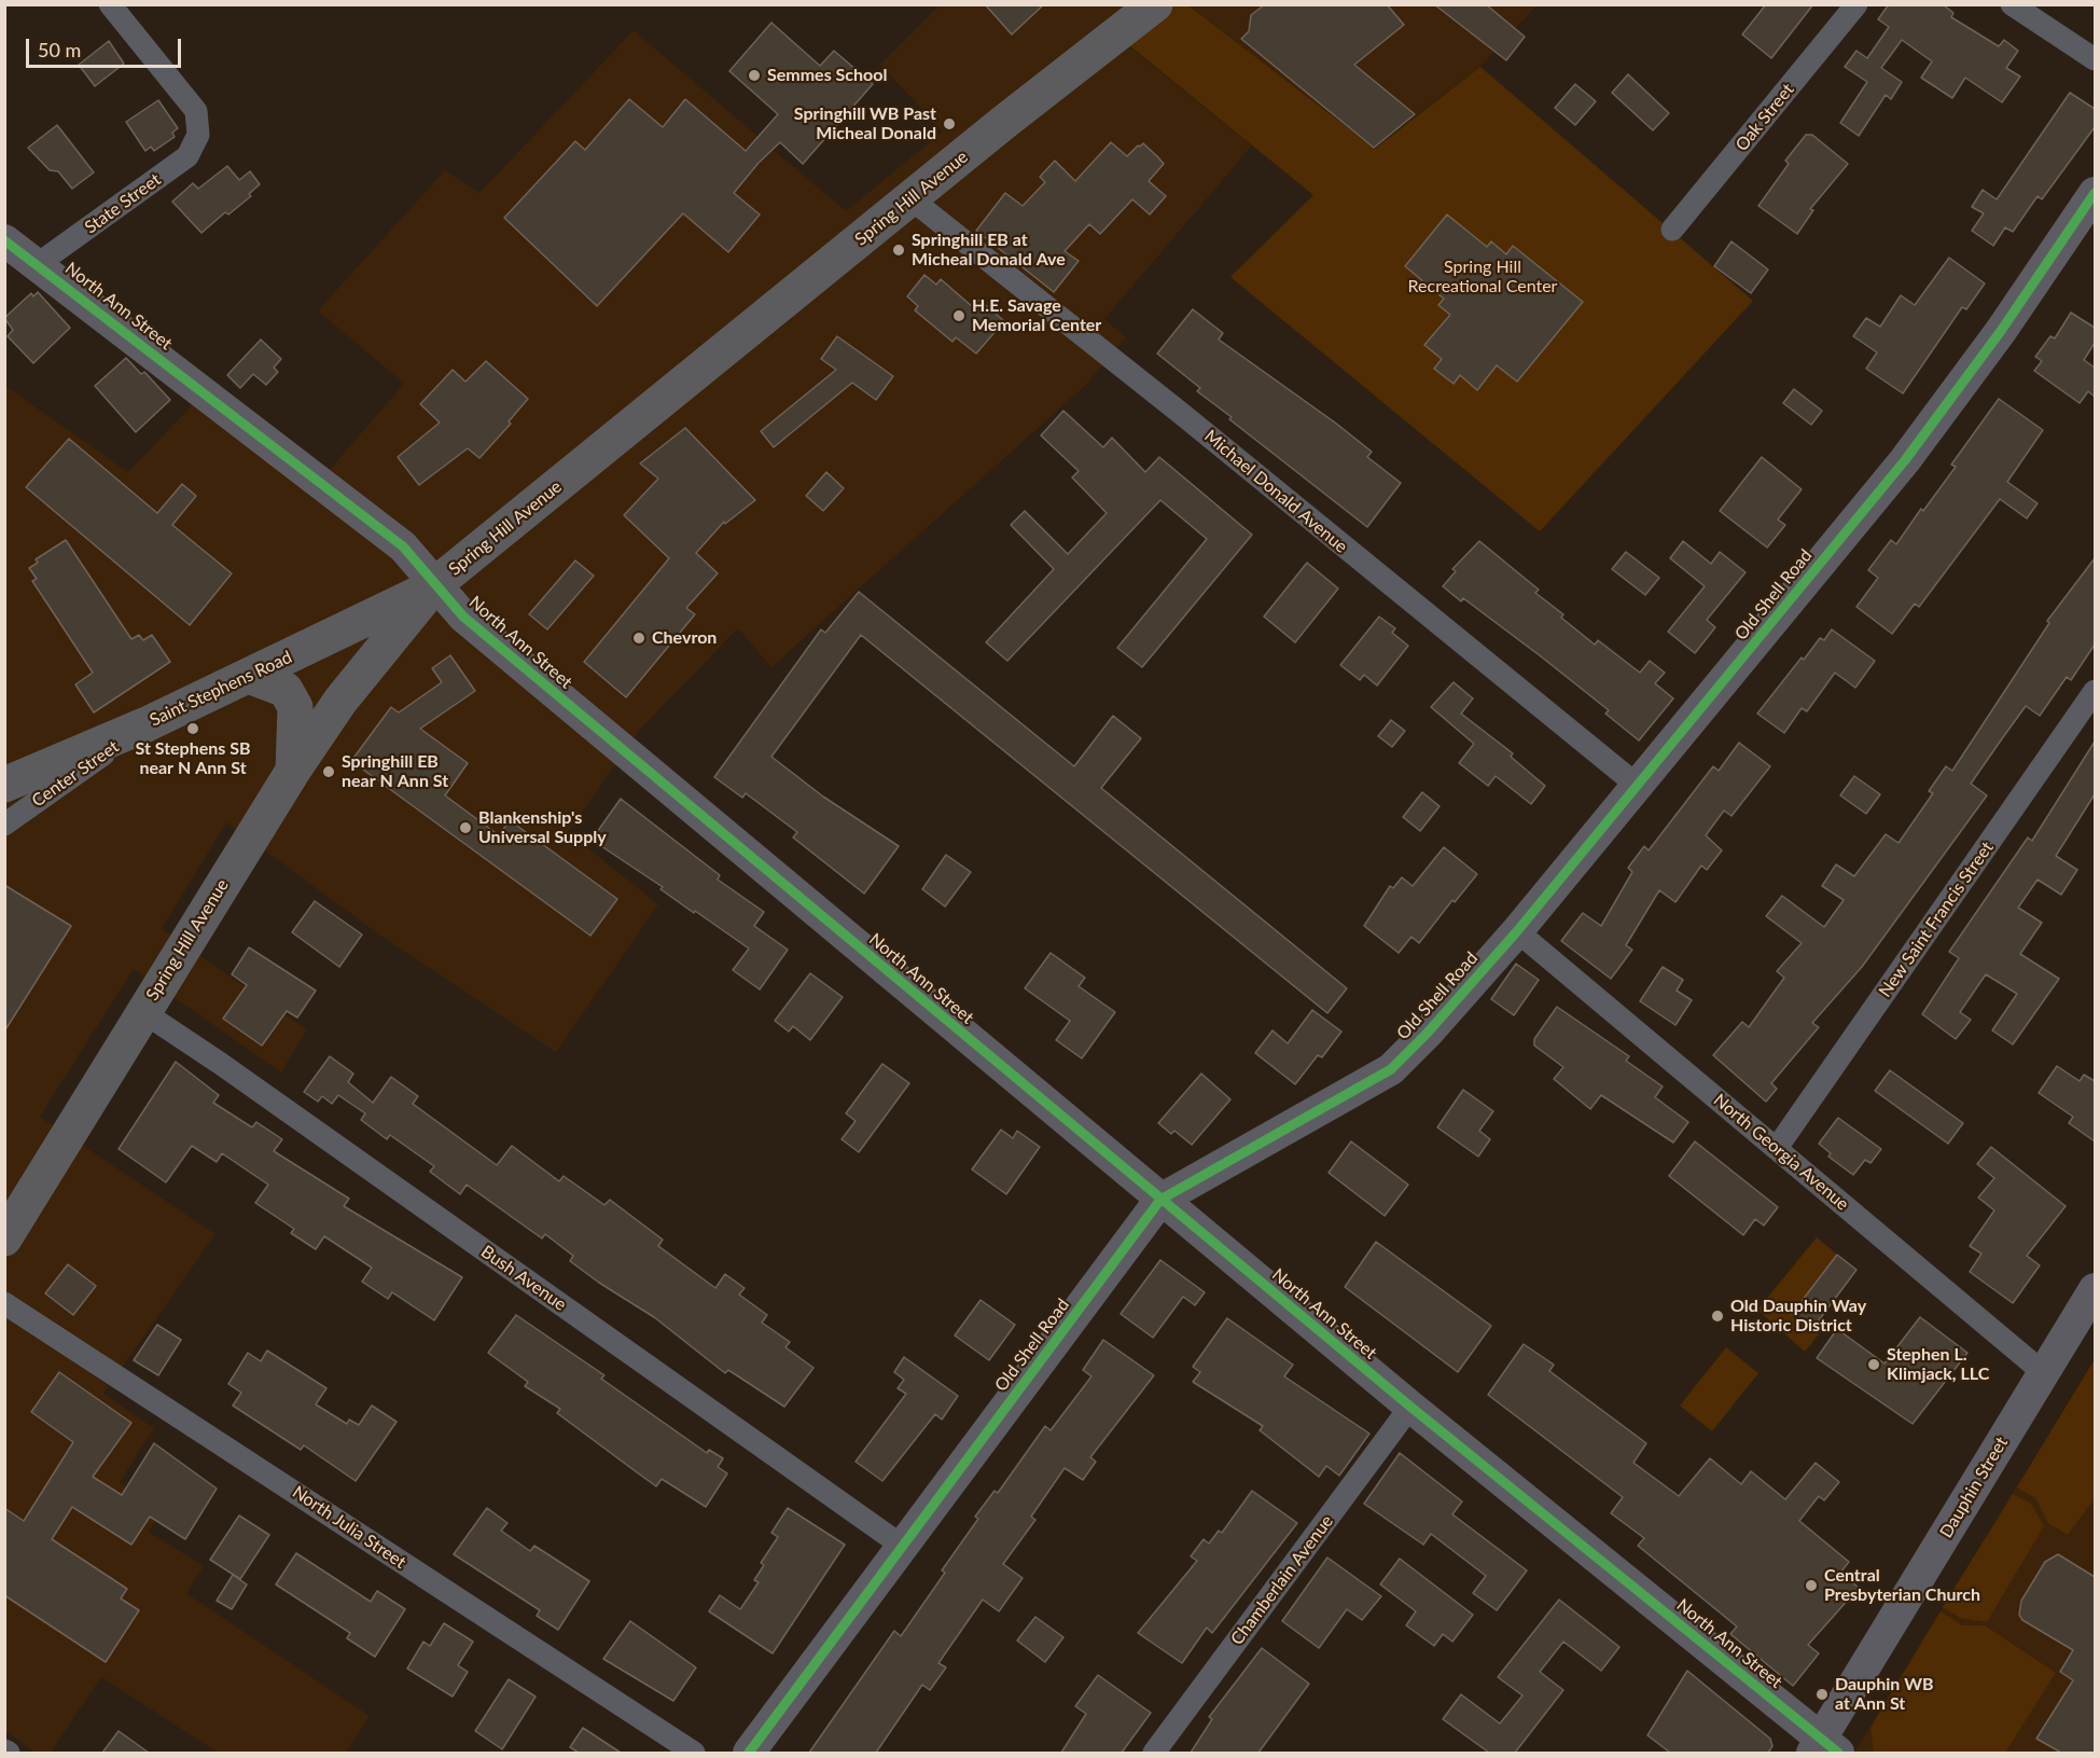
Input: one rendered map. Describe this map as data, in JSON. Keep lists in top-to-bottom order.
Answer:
{
  "streets": {
    "main road": ["Spring Hill Avenue", "Saint Stephens Road"],
    "street": [
      "Oak Street",
      "State Street",
      "North Ann Street",
      "Michael Donald Avenue",
      "Old Shell Road",
      "Center Street",
      "New Saint Francis Street",
      "North Georgia Avenue",
      "Bush Avenue",
      "Dauphin Street",
      "North Julia Street",
      "Chamberlain Avenue"
    ]
  },
  "crossings": [
    ["Spring Hill Avenue", "North Ann Street"],
    ["Spring Hill Avenue", "Michael Donald Avenue"],
    ["Spring Hill Avenue", "Saint Stephens Road"],
    ["Spring Hill Avenue", "Bush Avenue"],
    ["State Street", "North Ann Street"],
    ["North Ann Street", "Old Shell Road"],
    ["North Ann Street", "Saint Stephens Road"],
    ["North Ann Street", "Dauphin Street"],
    ["North Ann Street", "Chamberlain Avenue"],
    ["Michael Donald Avenue", "Old Shell Road"],
    ["Old Shell Road", "North Georgia Avenue"],
    ["Old Shell Road", "Bush Avenue"],
    ["Saint Stephens Road", "Center Street"],
    ["New Saint Francis Street", "North Georgia Avenue"],
    ["North Georgia Avenue", "Dauphin Street"]
  ],
  "parks": ["Spring Hill Recreational Center"],
  "places": [
    "Semmes School",
    "Springhill WB Past Micheal Donald",
    "Springhill EB at Micheal Donald Ave",
    "H.E. Savage Memorial Center",
    "Chevron",
    "St Stephens SB near N Ann St",
    "Springhill EB near N Ann St",
    "Blankenship's Universal Supply",
    "Old Dauphin Way Historic District",
    "Stephen L. Klimjack, LLC",
    "Central Presbyterian Church",
    "Dauphin WB at Ann St"
  ],
  "scale_bar": "50 m"
}
